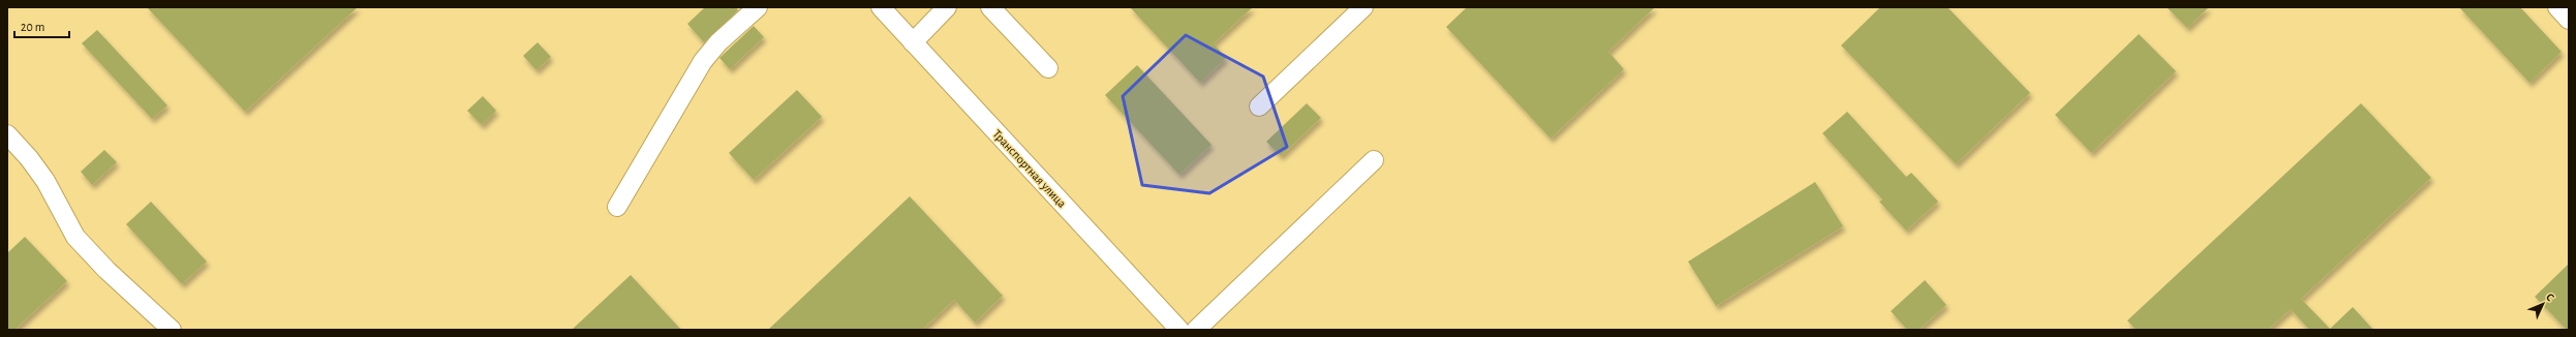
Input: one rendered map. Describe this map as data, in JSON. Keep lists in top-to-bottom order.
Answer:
{
  "streets": {
    "street": ["Транспортная улица"]
  },
  "scale_bar": "20 m",
  "north": "top right"
}
